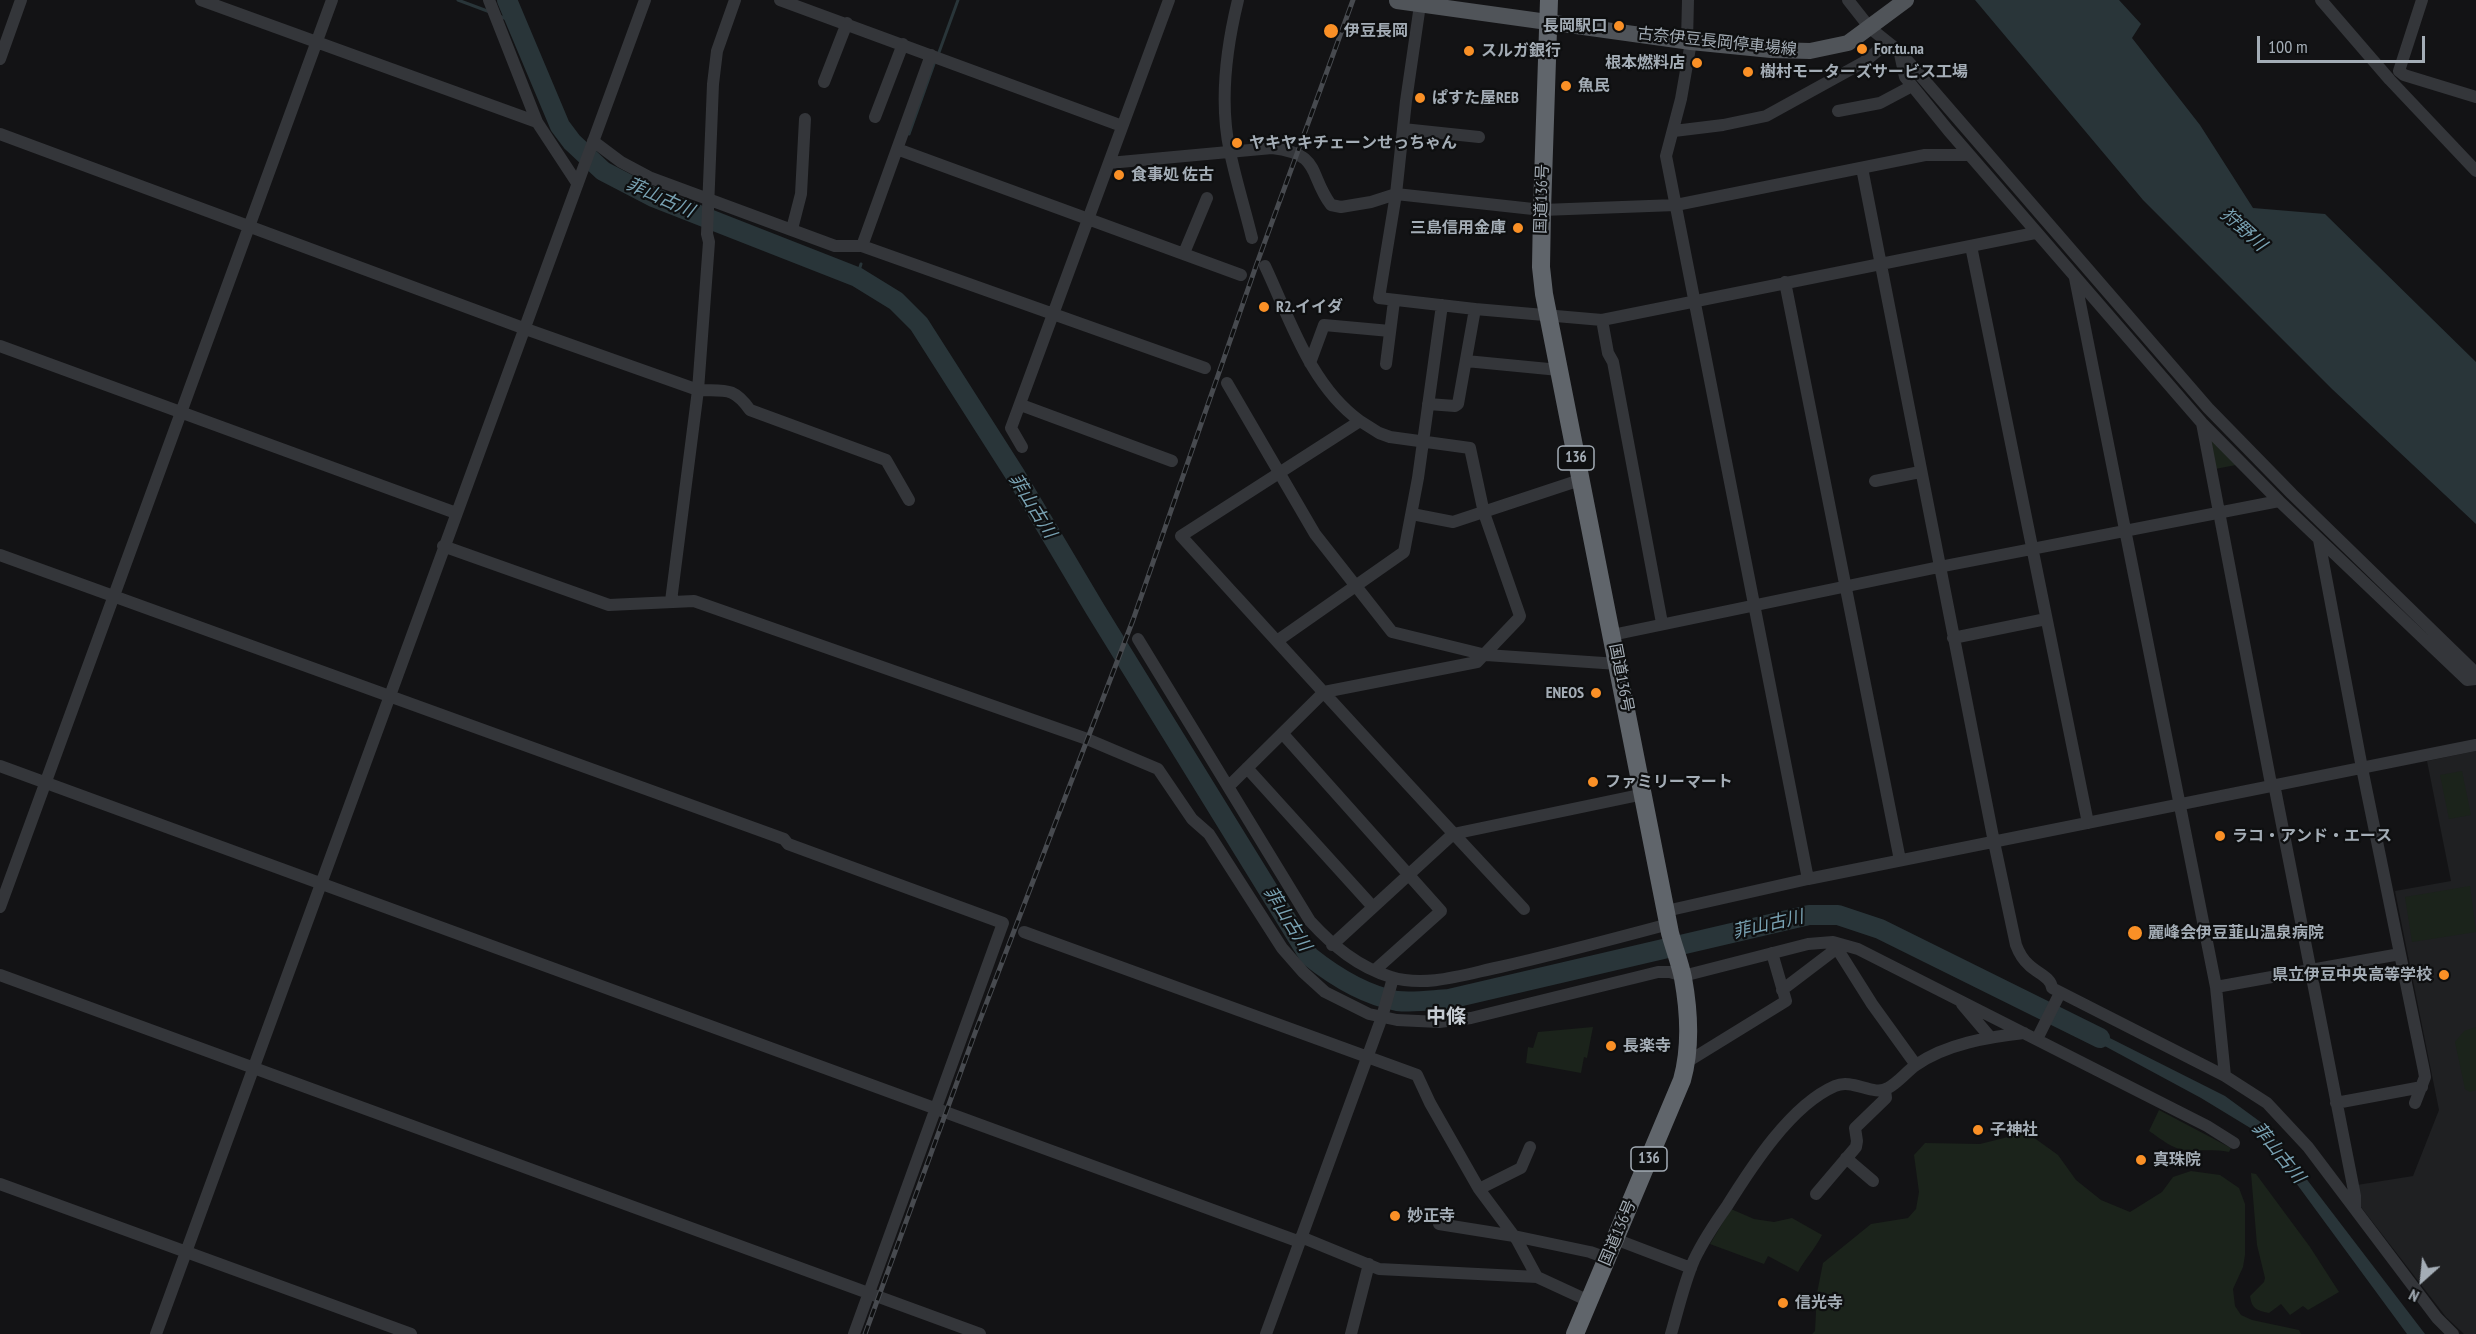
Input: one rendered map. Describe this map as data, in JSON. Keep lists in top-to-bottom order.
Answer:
{
  "streets": {
    "highway": ["国道136号", "136"],
    "main road": ["古奈伊豆長岡停車場線"]
  },
  "crossings": [
    ["古奈伊豆長岡停車場線", "国道136号"]
  ],
  "districts": ["中條"],
  "water": ["菲山古川", "狩野川"],
  "places": [
    "長岡駅口",
    "伊豆長岡",
    "For.tu.na",
    "スルガ銀行",
    "根本燃料店",
    "樹村モーターズサービス工場",
    "魚民",
    "ぱすた屋REB",
    "ヤキヤキチェーンせっちゃん",
    "食事処 佐古",
    "三島信用金庫",
    "R2.イイダ",
    "ENEOS",
    "ファミリーマート",
    "ラコ・アンド・エース",
    "麗峰会伊豆韮山温泉病院",
    "県立伊豆中央高等学校",
    "長楽寺",
    "子神社",
    "真珠院",
    "妙正寺",
    "信光寺"
  ],
  "scale_bar": "100 m",
  "north": "bottom left"
}
